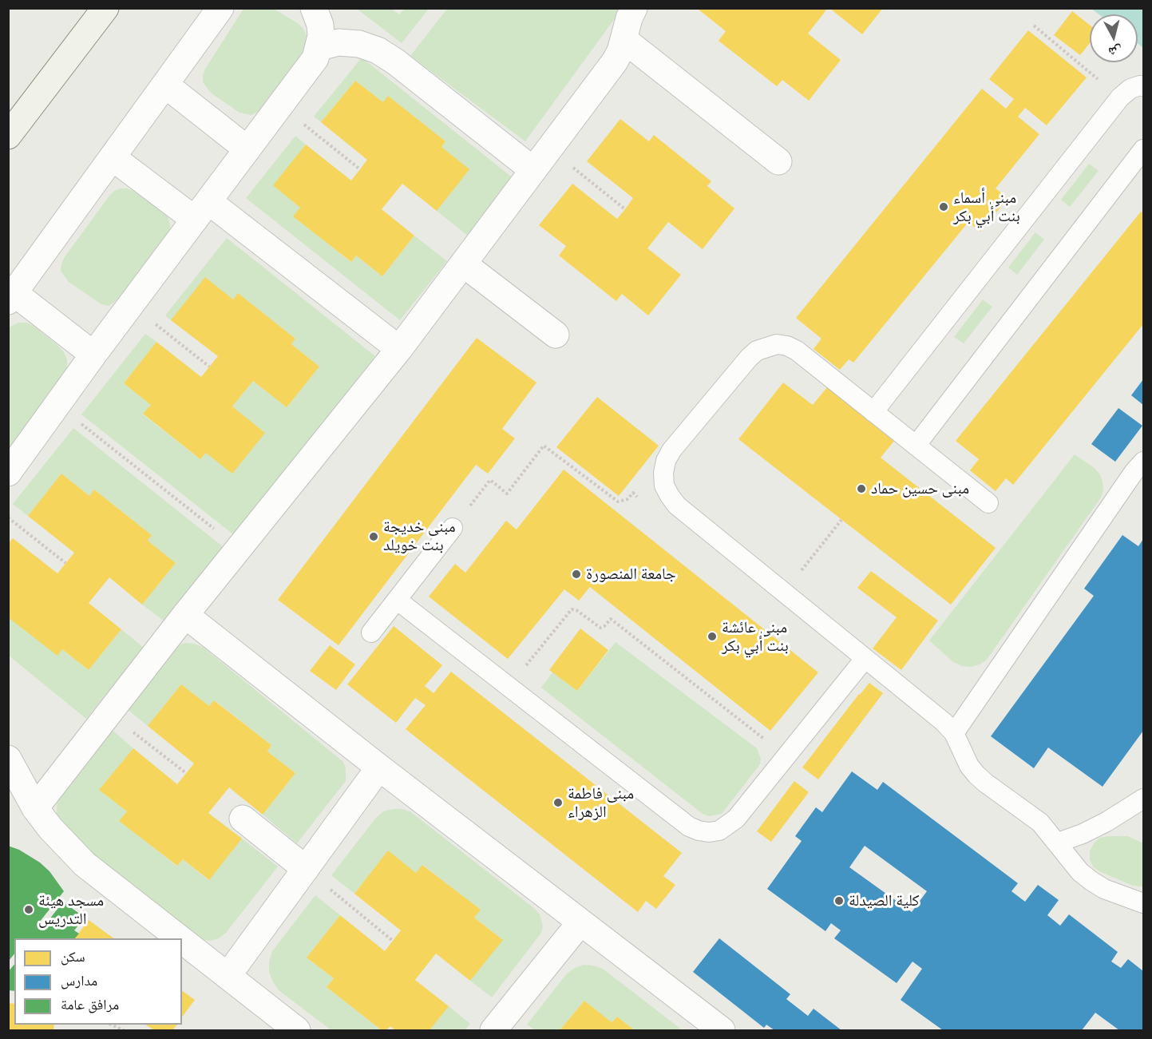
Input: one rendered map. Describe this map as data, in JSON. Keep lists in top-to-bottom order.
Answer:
{
  "places": [
    "مبنى أسماء بنت أبي بكر",
    "مبنى حسين حماد",
    "مبنى خديجة بنت خويلد",
    "جامعة المنصورة",
    "مبنى عائشة بنت أبي بكر",
    "مبنى فاطمة الزهراء",
    "كلية الصيدلة",
    "مسجد هيئة التدريس"
  ],
  "legend": ["سكن", "مدارس", "مرافق عامة"],
  "north": "bottom"
}
